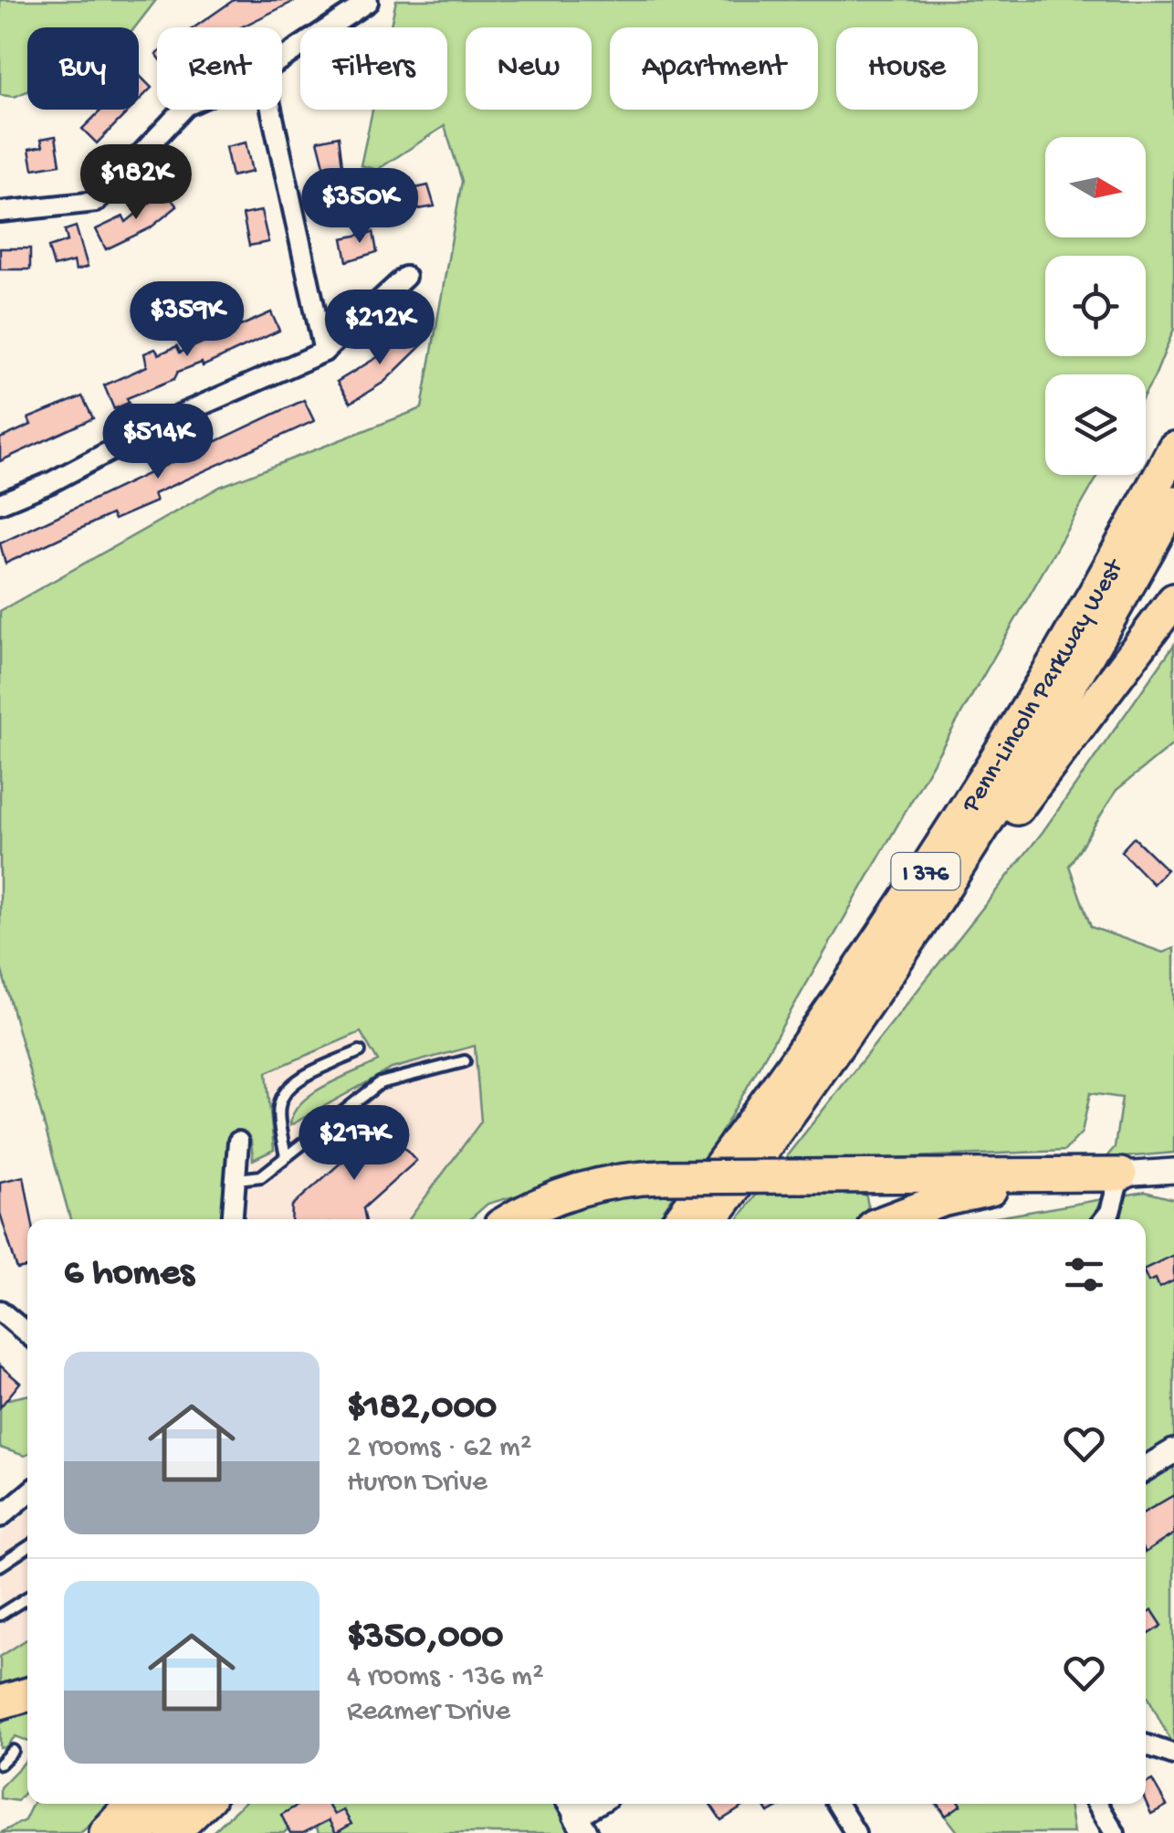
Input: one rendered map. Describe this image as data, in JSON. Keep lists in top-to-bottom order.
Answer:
{
  "streets": {
    "highway": ["Penn-Lincoln Parkway West", "I 376"]
  },
  "north": "right",
  "page": {
    "chip": [
      "Buy",
      "Rent",
      "Filters",
      "New",
      "Apartment",
      "House"
    ],
    "price": [
      "$182K",
      "$350K",
      "$359K",
      "$212K",
      "$514K",
      "$217K"
    ],
    "heading": "6 homes",
    "list": [
      {
        "name": "$182,000",
        "note": "2 rooms · 62 m² · Huron Drive"
      },
      {
        "name": "$350,000",
        "note": "4 rooms · 136 m² · Reamer Drive"
      }
    ]
  }
}
